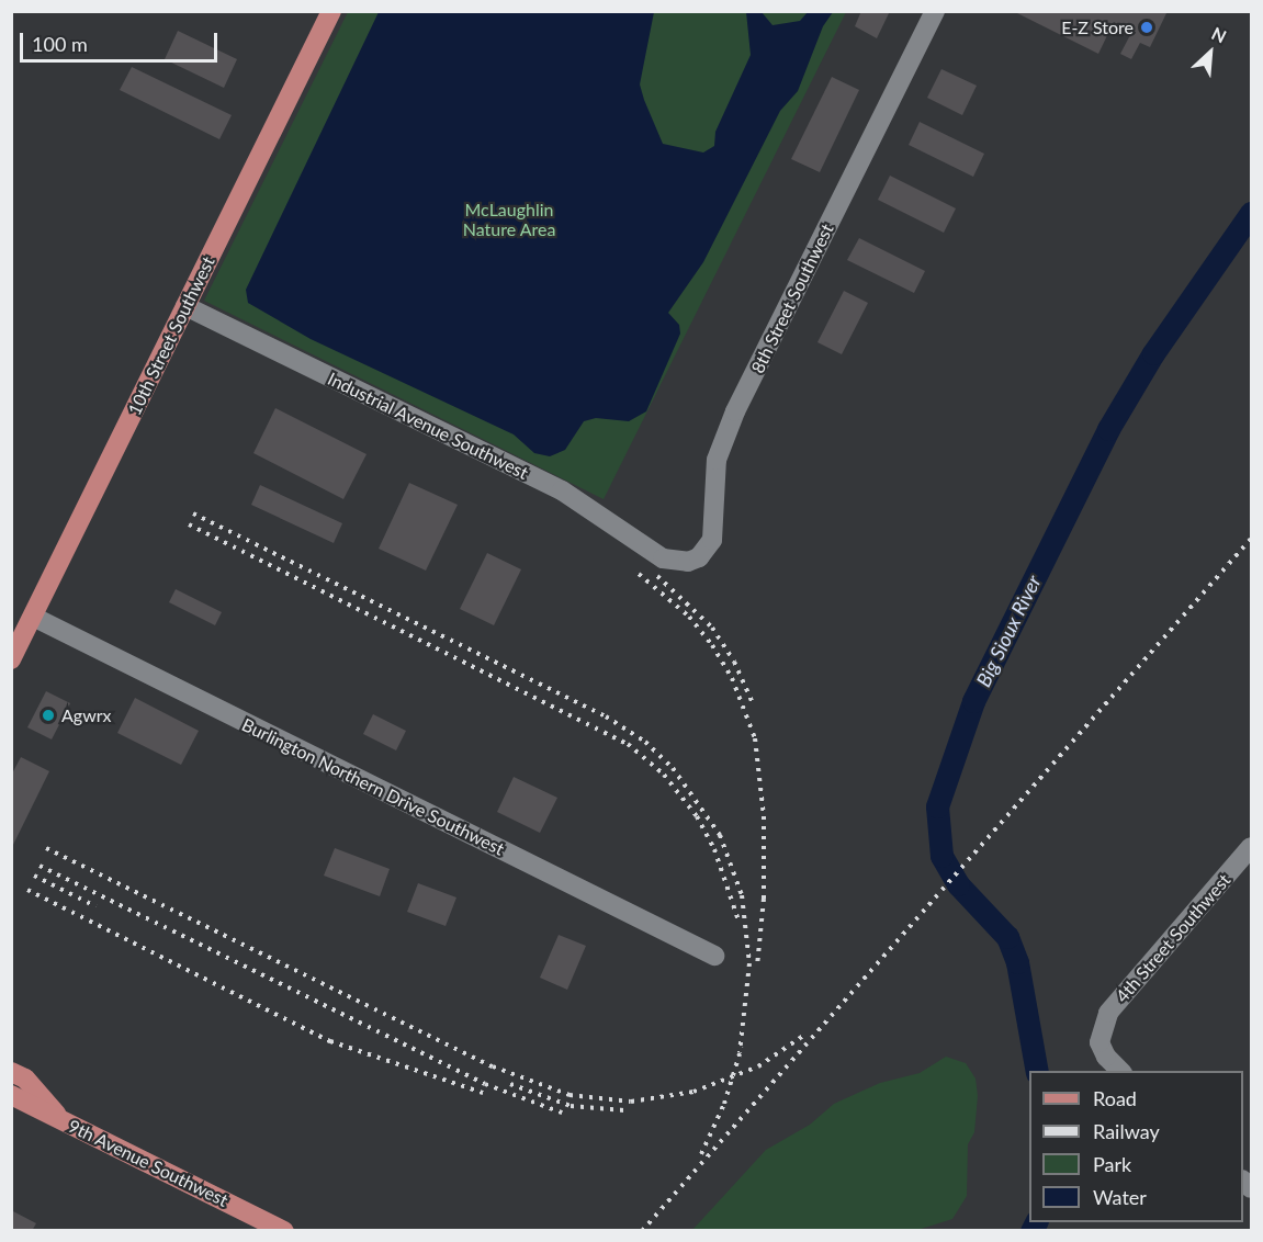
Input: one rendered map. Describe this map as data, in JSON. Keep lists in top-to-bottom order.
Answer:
{
  "streets": {
    "main road": ["10th Street Southwest", "9th Avenue Southwest"],
    "street": [
      "8th Street Southwest",
      "Industrial Avenue Southwest",
      "Burlington Northern Drive Southwest",
      "4th Street Southwest"
    ]
  },
  "crossings": [
    ["8th Street Southwest", "Industrial Avenue Southwest"],
    ["10th Street Southwest", "Industrial Avenue Southwest"],
    ["10th Street Southwest", "Burlington Northern Drive Southwest"]
  ],
  "water": ["Big Sioux River"],
  "parks": ["McLaughlin Nature Area"],
  "places": ["E-Z Store", "Agwrx"],
  "legend": [
    "Road",
    "Railway",
    "Park",
    "Water"
  ],
  "scale_bar": "100 m",
  "north": "top right"
}
